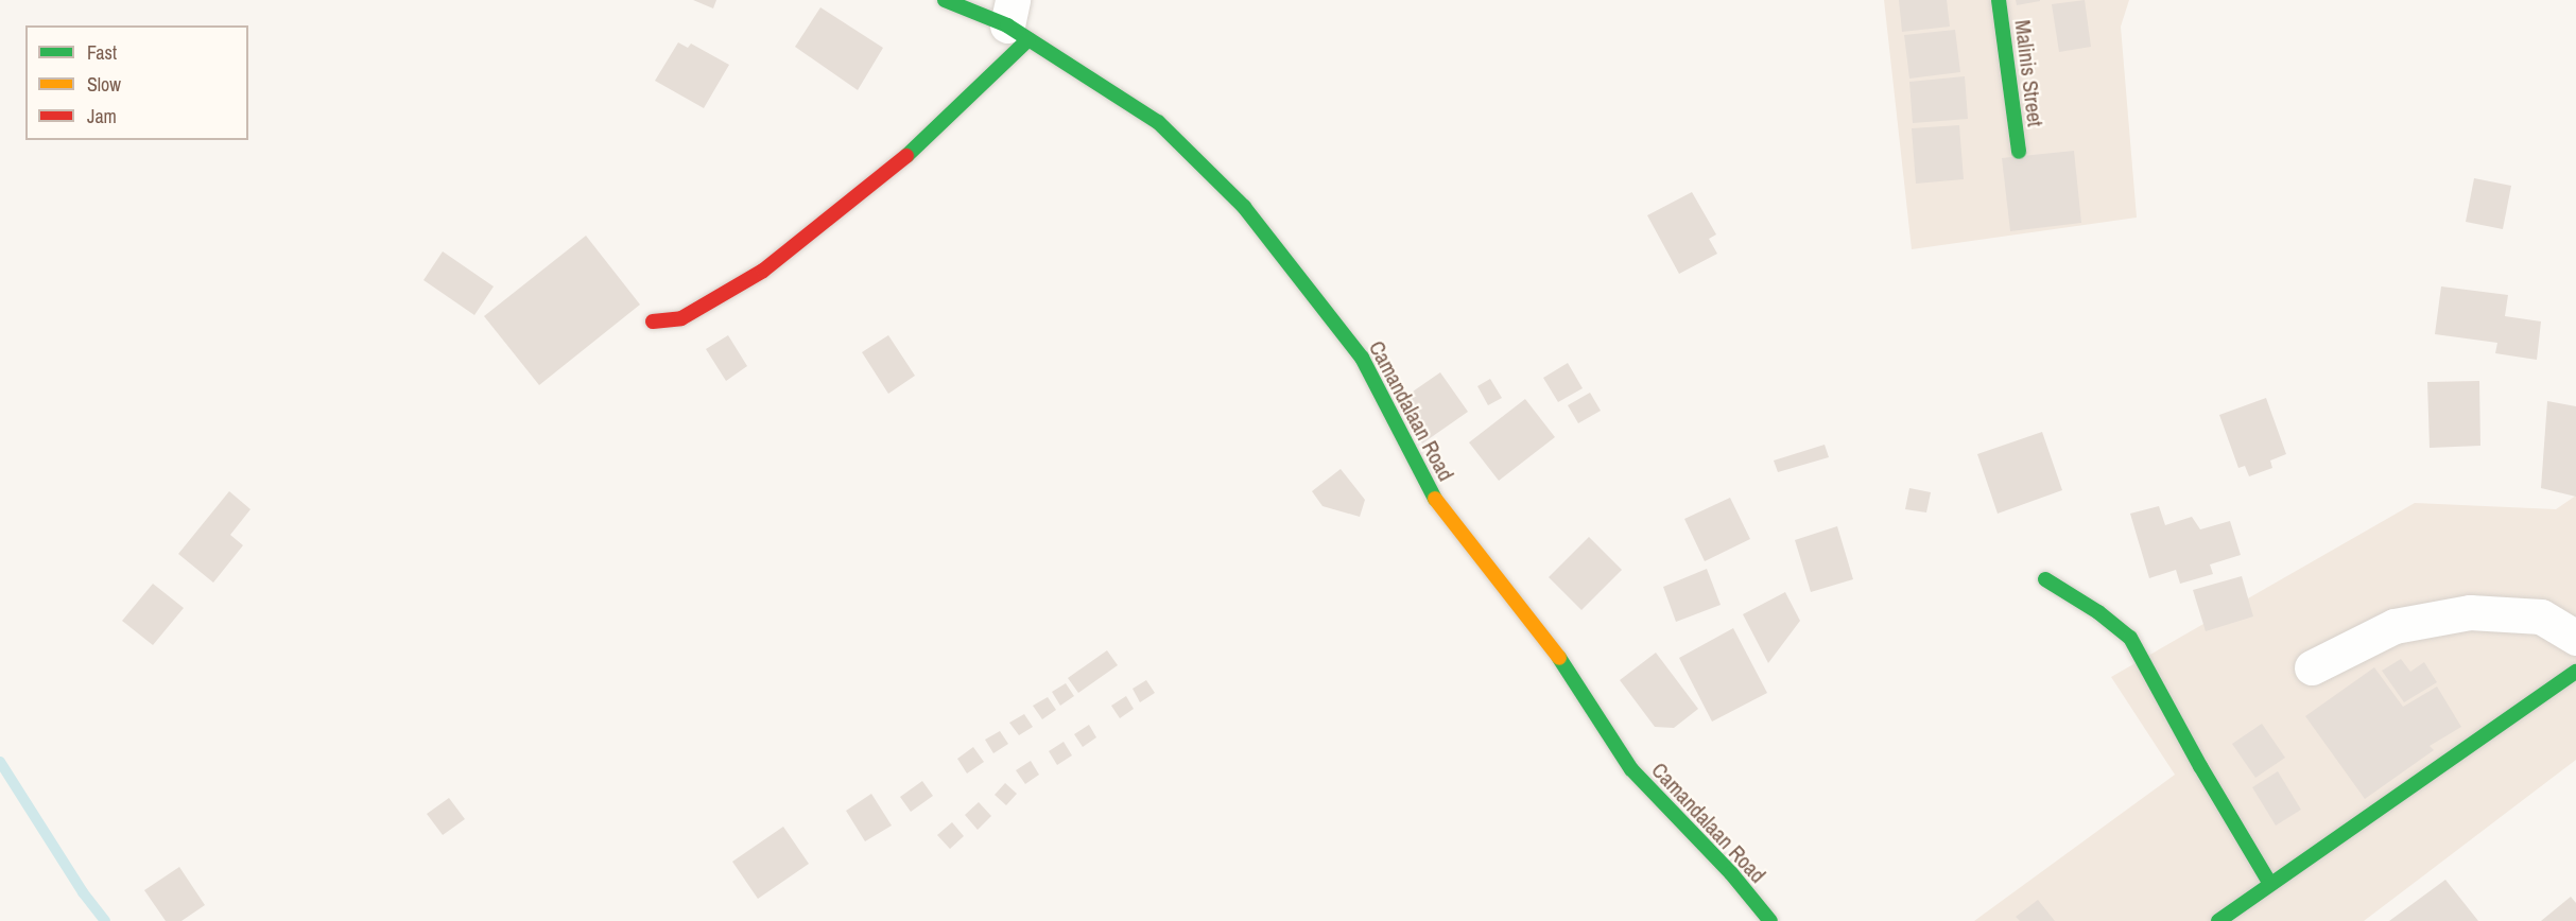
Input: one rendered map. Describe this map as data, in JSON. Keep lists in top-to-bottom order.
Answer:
{
  "streets": {
    "street": ["Malinis Street", "Camandalaan Road"]
  },
  "legend": ["Fast", "Slow", "Jam"]
}
